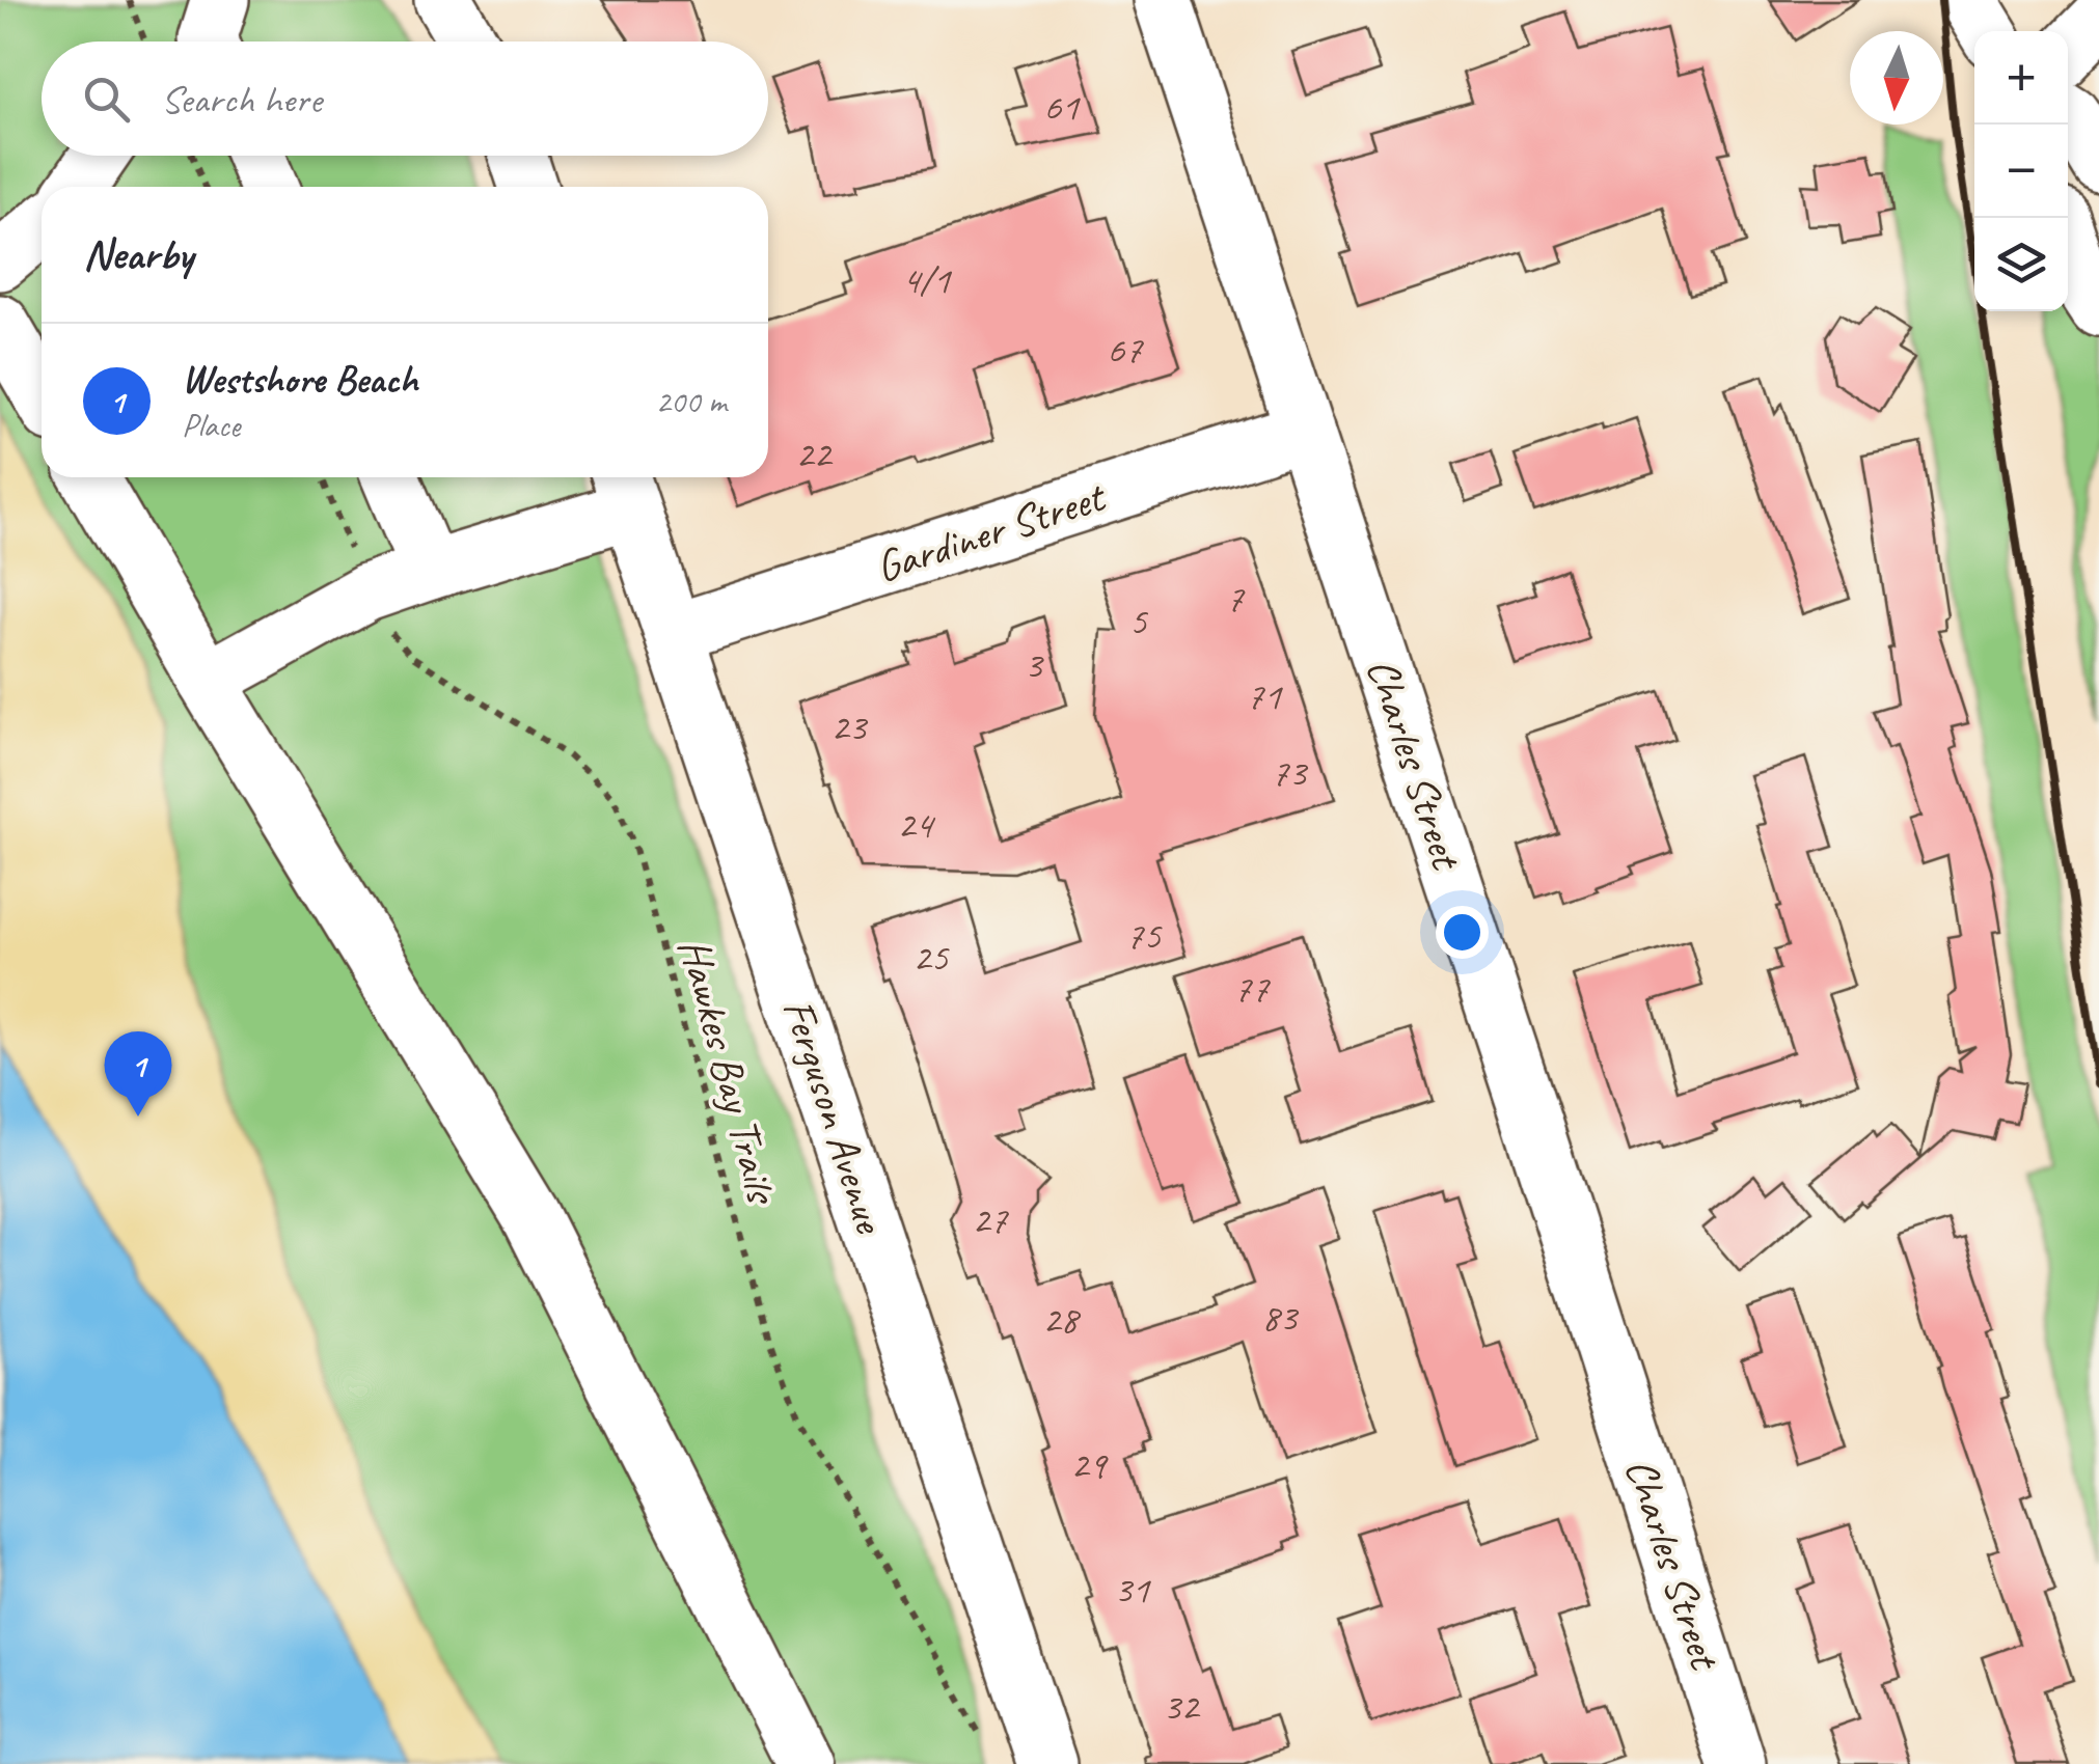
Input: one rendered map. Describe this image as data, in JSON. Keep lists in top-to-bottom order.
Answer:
{
  "streets": {
    "street": ["Gardiner Street", "Charles Street", "Ferguson Avenue"],
    "path": ["Hawkes Bay Trails"]
  },
  "crossings": [
    ["Gardiner Street", "Charles Street"],
    ["Gardiner Street", "Ferguson Avenue"]
  ],
  "house_numbers": [
    "61",
    "4/1",
    "67",
    "22",
    "7",
    "5",
    "3",
    "71",
    "23",
    "73",
    "24",
    "75",
    "25",
    "77",
    "27",
    "83",
    "28",
    "29",
    "31",
    "32"
  ],
  "north": "bottom",
  "page": {
    "map_buttons": ["+", "−"],
    "search": "Search here",
    "heading": "Nearby",
    "list": [
      {
        "mark": "1",
        "name": "Westshore Beach",
        "note": "Place",
        "value": "200 m"
      }
    ],
    "pins": "1"
  }
}
